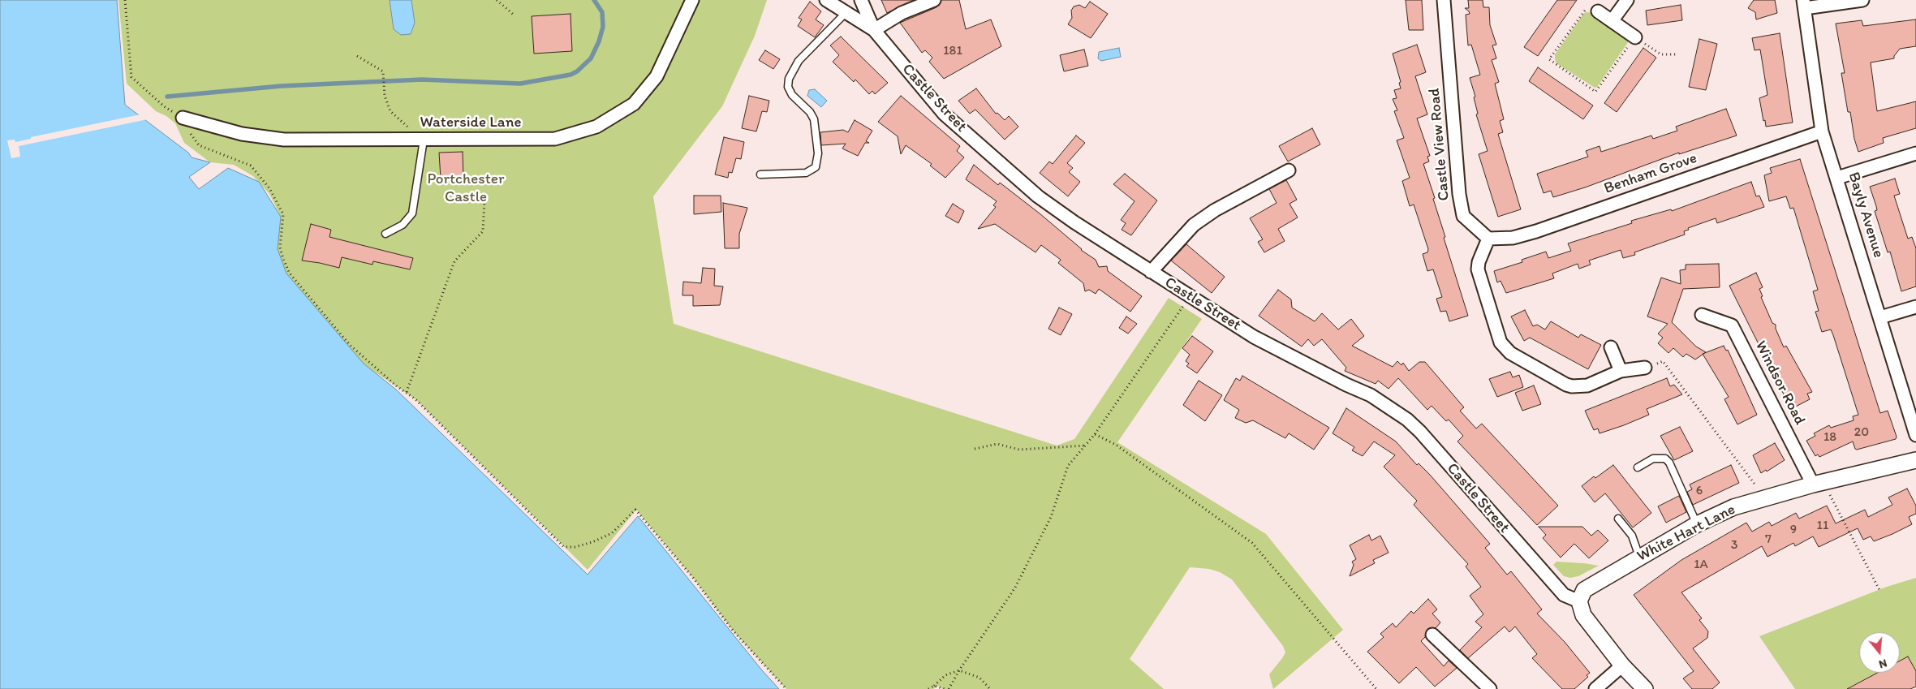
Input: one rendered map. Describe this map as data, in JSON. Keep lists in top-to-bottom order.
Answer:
{
  "streets": {
    "street": [
      "Castle Street",
      "Waterside Lane",
      "Castle View Road",
      "Benham Grove",
      "Bayly Avenue",
      "Windsor Road",
      "White Hart Lane"
    ]
  },
  "crossings": [
    ["Castle Street", "White Hart Lane"],
    ["Castle View Road", "Benham Grove"],
    ["Benham Grove", "Bayly Avenue"],
    ["Windsor Road", "White Hart Lane"]
  ],
  "parks": ["Portchester Castle"],
  "house_numbers": [
    "181",
    "20",
    "18",
    "6",
    "11",
    "9",
    "7",
    "3",
    "1A"
  ],
  "north": "bottom"
}
